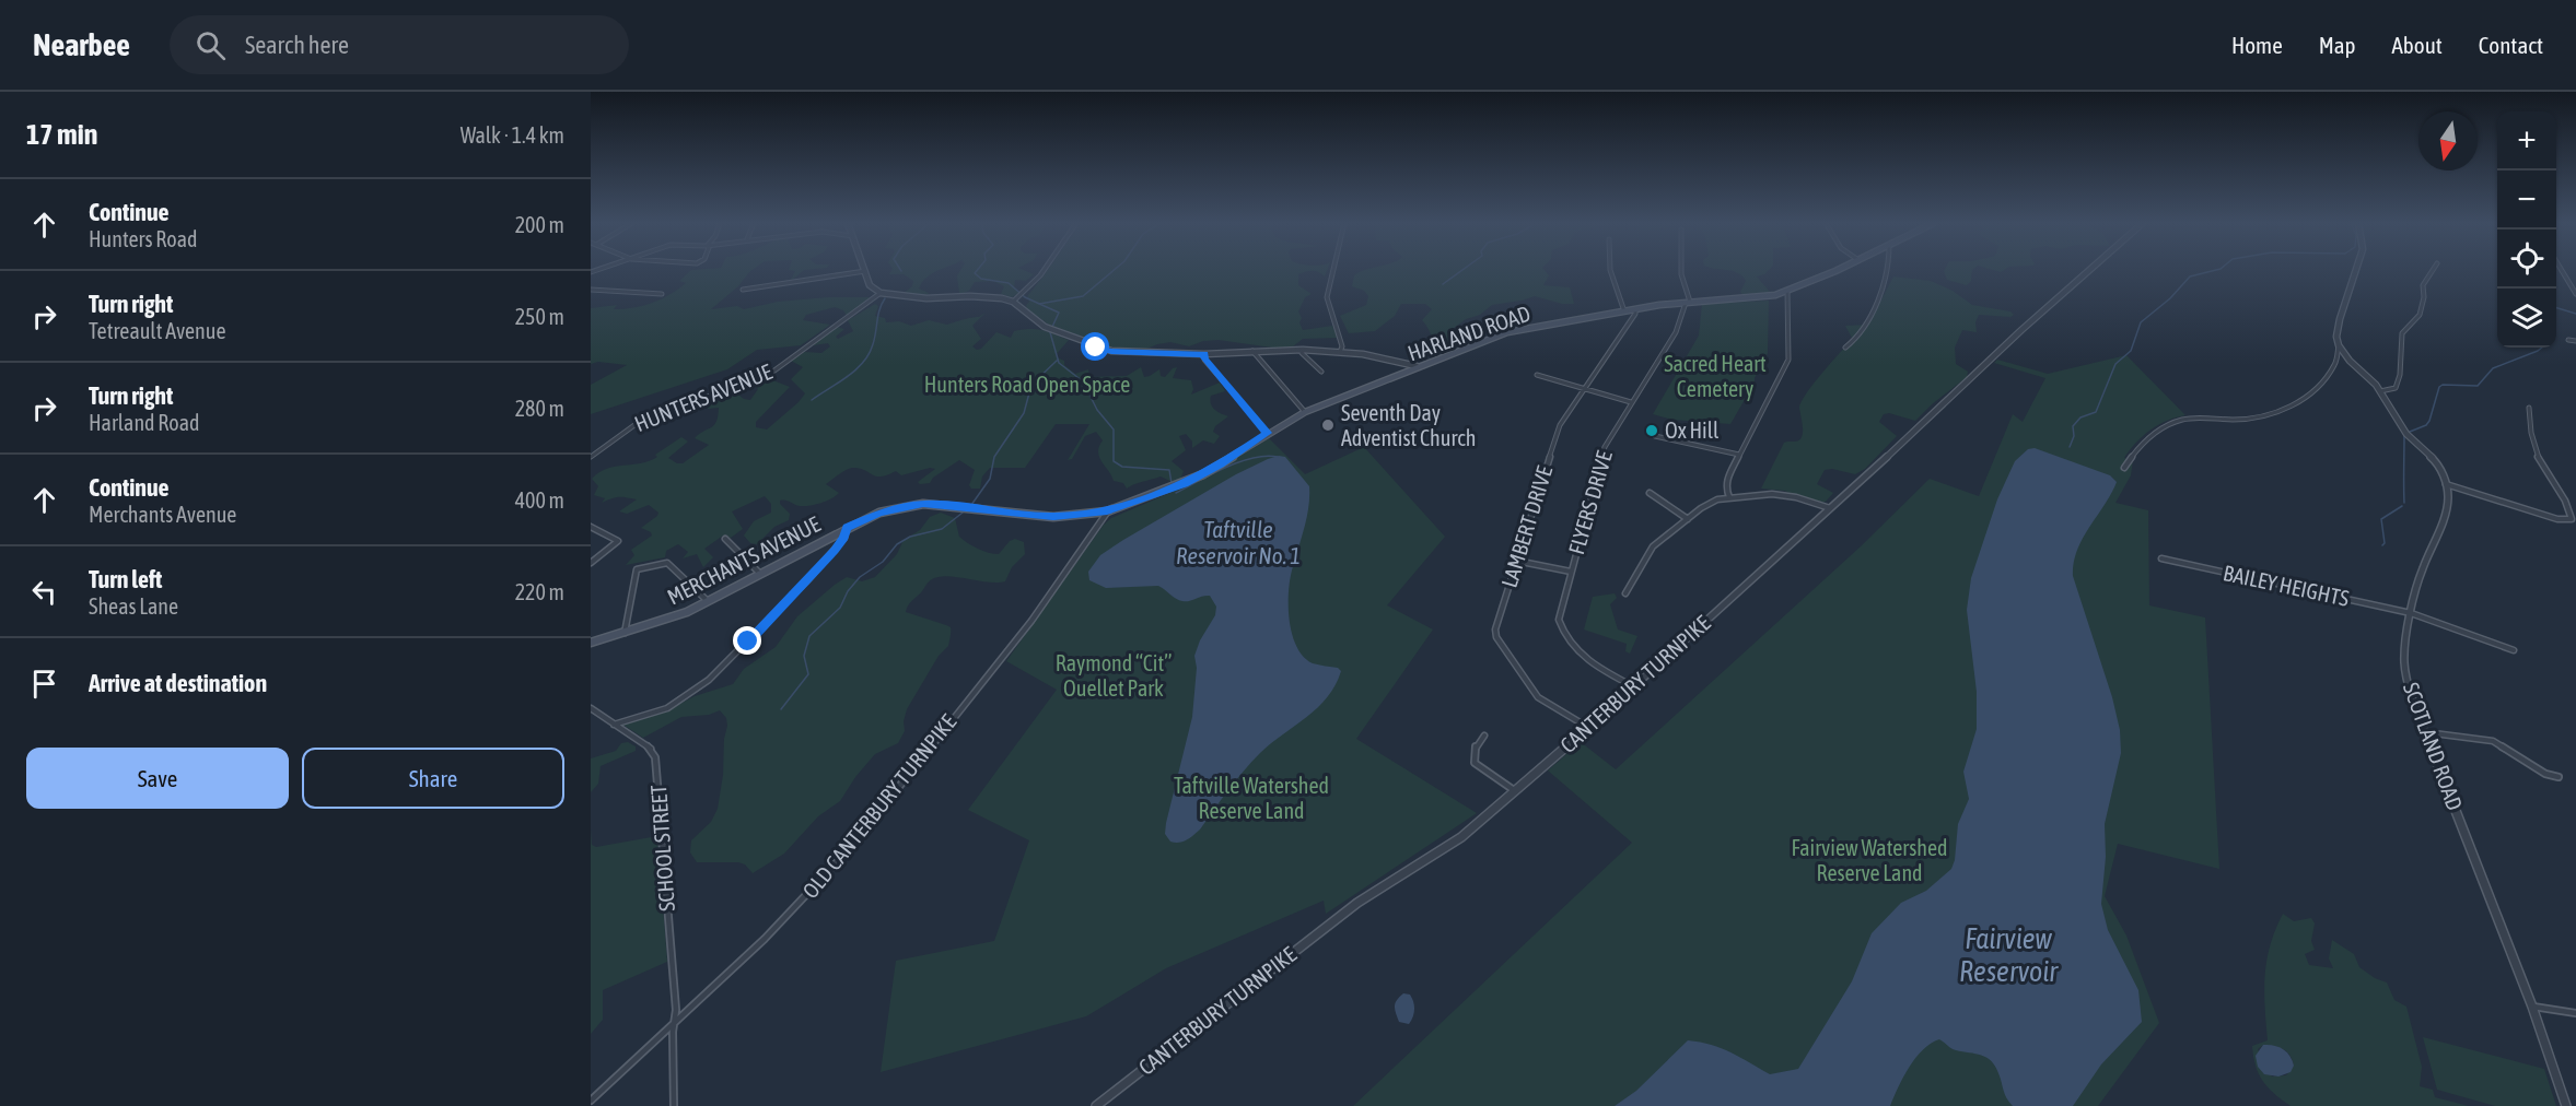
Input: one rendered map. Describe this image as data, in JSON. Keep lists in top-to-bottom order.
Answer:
{
  "streets": {
    "main road": ["HARLAND ROAD", "MERCHANTS AVENUE"],
    "street": [
      "HUNTERS AVENUE",
      "FLYERS DRIVE",
      "LAMBERT DRIVE",
      "BAILEY HEIGHTS",
      "CANTERBURY TURNPIKE",
      "SCOTLAND ROAD",
      "OLD CANTERBURY TURNPIKE",
      "SCHOOL STREET"
    ]
  },
  "crossings": [
    ["HARLAND ROAD", "FLYERS DRIVE"],
    ["HARLAND ROAD", "LAMBERT DRIVE"],
    ["HARLAND ROAD", "MERCHANTS AVENUE"],
    ["HARLAND ROAD", "OLD CANTERBURY TURNPIKE"],
    ["FLYERS DRIVE", "CANTERBURY TURNPIKE"],
    ["LAMBERT DRIVE", "CANTERBURY TURNPIKE"],
    ["MERCHANTS AVENUE", "OLD CANTERBURY TURNPIKE"],
    ["BAILEY HEIGHTS", "SCOTLAND ROAD"],
    ["OLD CANTERBURY TURNPIKE", "SCHOOL STREET"]
  ],
  "water": ["Taftville Reservoir No. 1", "Fairview Reservoir"],
  "parks": [
    "Sacred Heart Cemetery",
    "Hunters Road Open Space",
    "Raymond “Cit” Ouellet Park",
    "Taftville Watershed Reserve Land",
    "Fairview Watershed Reserve Land"
  ],
  "places": ["Seventh Day Adventist Church", "Ox Hill"],
  "north": "bottom",
  "page": {
    "header": "Nearbee",
    "search": "Search here",
    "nav": [
      "Home",
      "Map",
      "About",
      "Contact"
    ],
    "heading": ["17 min", "Walk · 1.4 km"],
    "map_buttons": ["+", "−"],
    "list": [
      ["Continue", "Hunters Road", "200 m"],
      ["Turn right", "Tetreault Avenue", "250 m"],
      ["Turn right", "Harland Road", "280 m"],
      ["Continue", "Merchants Avenue", "400 m"],
      ["Turn left", "Sheas Lane", "220 m"],
      "Arrive at destination"
    ],
    "buttons": ["Save", "Share"]
  }
}
